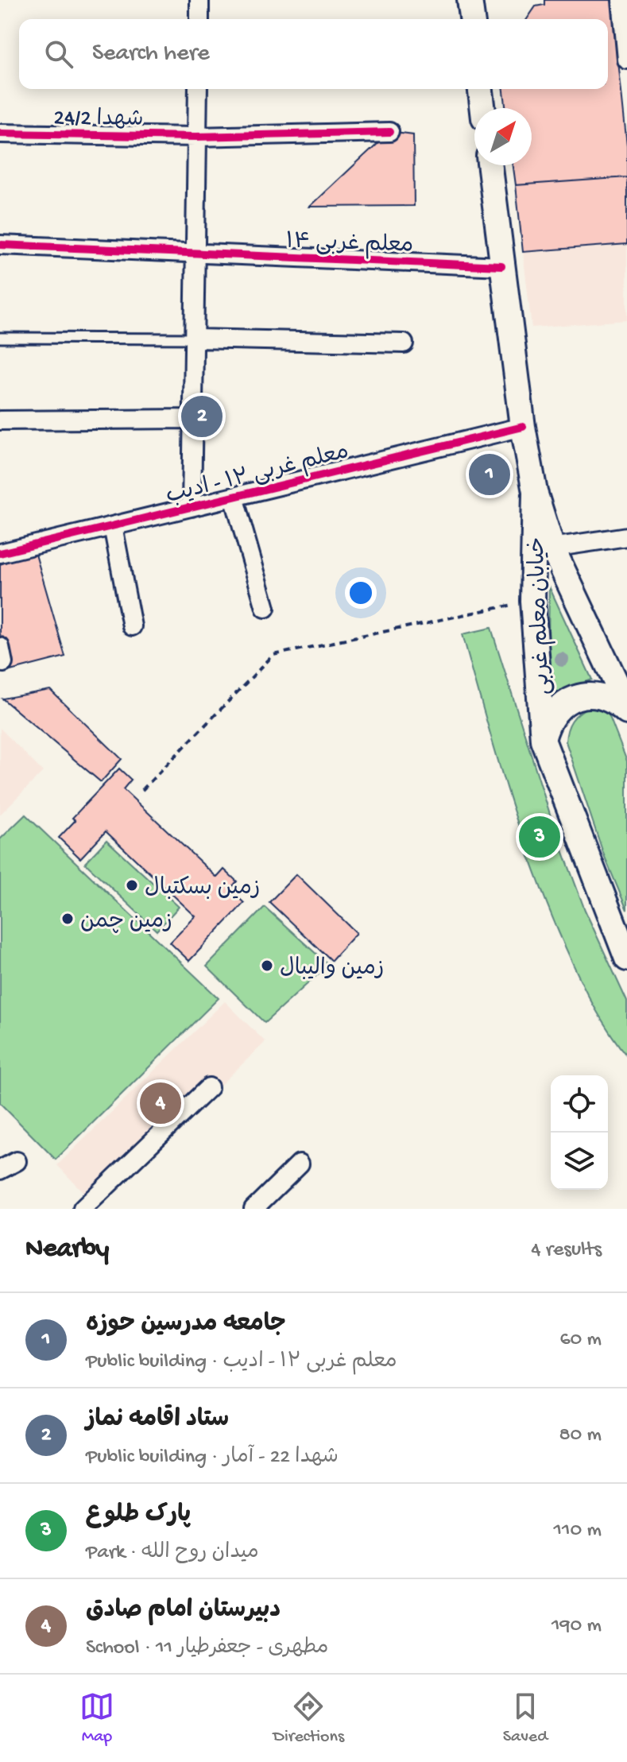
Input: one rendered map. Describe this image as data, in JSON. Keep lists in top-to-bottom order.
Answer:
{
  "streets": {
    "main road": ["خیابان معلم غربی"],
    "street": ["شهدا 24/2", "معلم غربی ۱۴", "معلم غربی ۱۲ - ادیب"]
  },
  "crossings": [
    ["معلم غربی ۱۴", "خیابان معلم غربی"],
    ["معلم غربی ۱۲ - ادیب", "خیابان معلم غربی"]
  ],
  "places": ["زمین بسکتبال", "زمین چمن", "زمین والیبال"],
  "north": "top right",
  "page": {
    "search": "Search here",
    "pins": [
      "2",
      "1",
      "3",
      "4"
    ],
    "heading": ["Nearby", "4 results"],
    "list": [
      {
        "mark": "1",
        "name": "جامعه مدرسین حوزه",
        "note": "Public building · معلم غربی ۱۲ - ادیب",
        "value": "60 m"
      },
      {
        "mark": "2",
        "name": "ستاد اقامه نماز",
        "note": "Public building · شهدا 22 - آمار",
        "value": "80 m"
      },
      {
        "mark": "3",
        "name": "پارک طلوع",
        "note": "Park · میدان روح الله",
        "value": "110 m"
      },
      {
        "mark": "4",
        "name": "دبیرستان امام صادق",
        "note": "School · مطهری - جعفرطیار 11",
        "value": "190 m"
      }
    ],
    "nav": ["Map", "Directions", "Saved"]
  }
}
